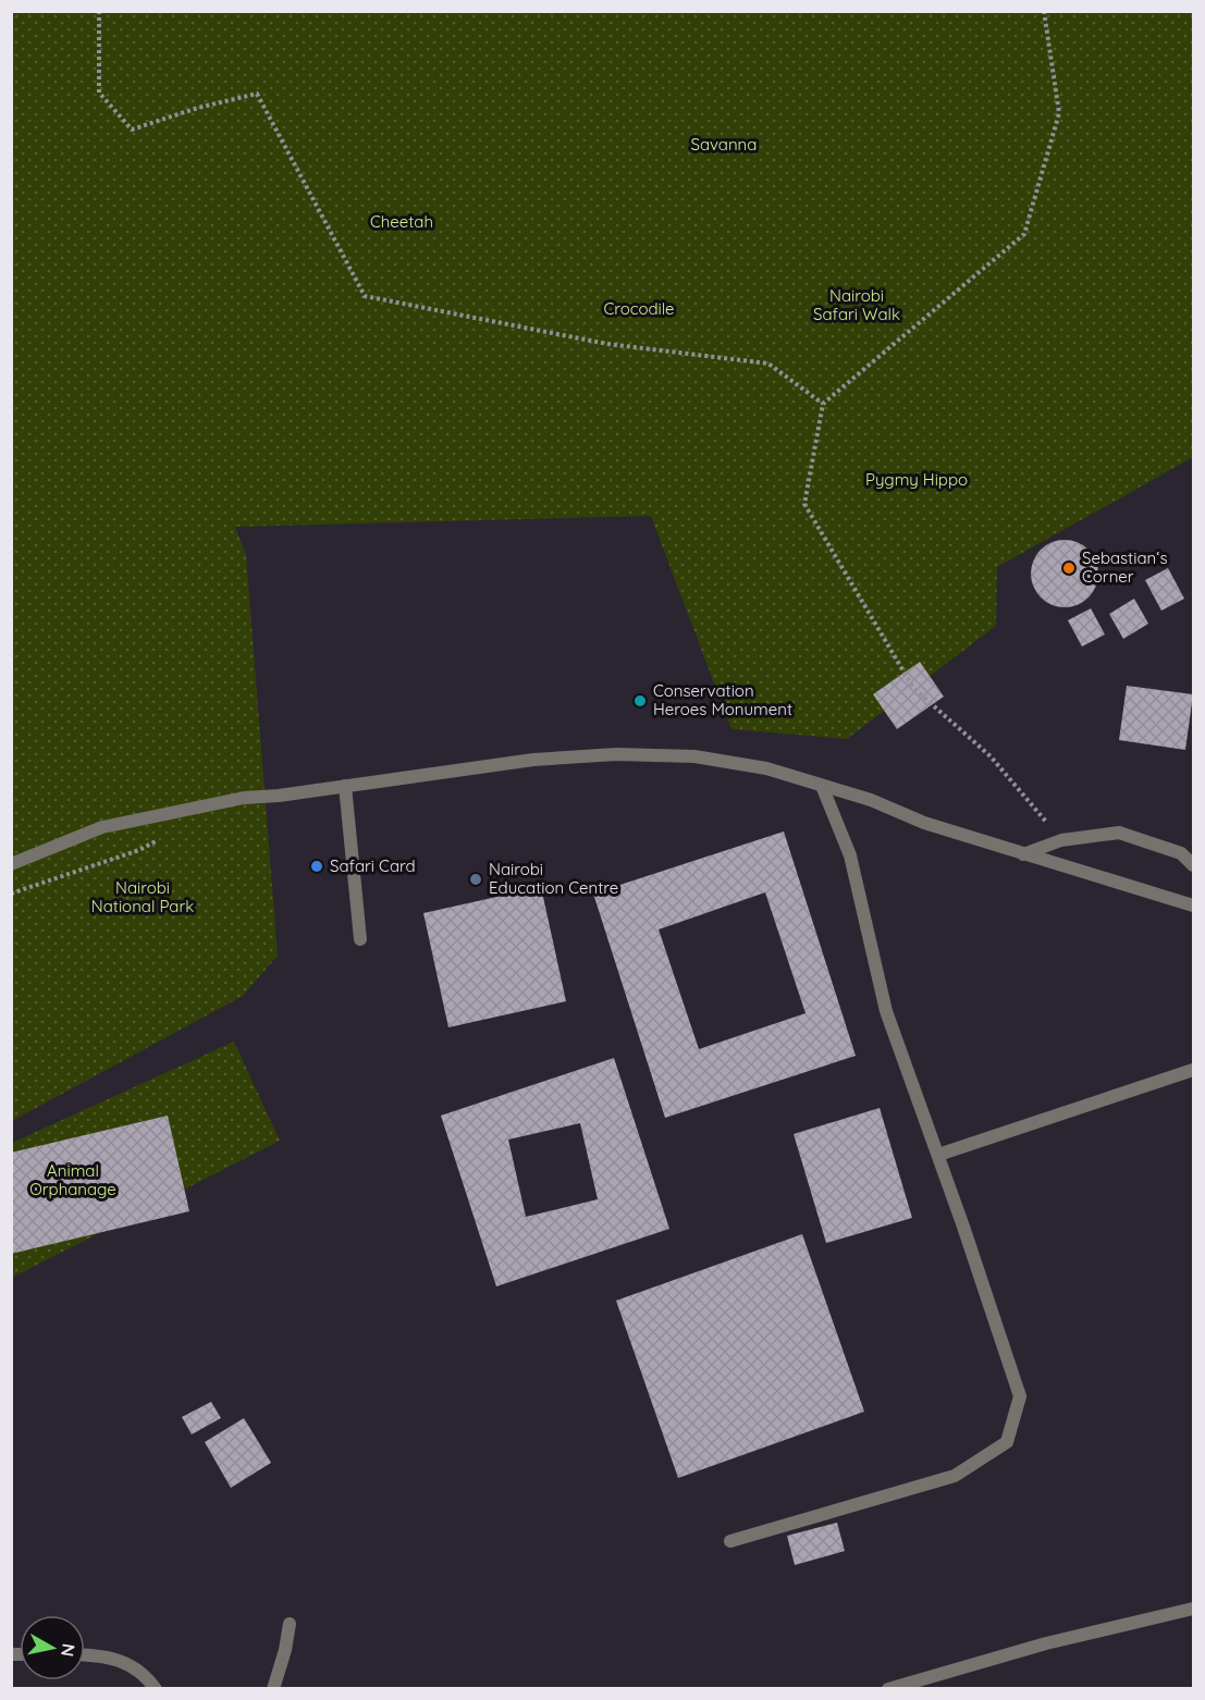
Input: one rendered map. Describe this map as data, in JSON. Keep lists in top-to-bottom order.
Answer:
{
  "parks": [
    "Savanna",
    "Cheetah",
    "Nairobi Safari Walk",
    "Crocodile",
    "Pygmy Hippo",
    "Nairobi National Park",
    "Animal Orphanage"
  ],
  "places": [
    "Sebastian‘s Corner",
    "Conservation Heroes Monument",
    "Safari Card",
    "Nairobi Education Centre"
  ],
  "north": "right"
}
